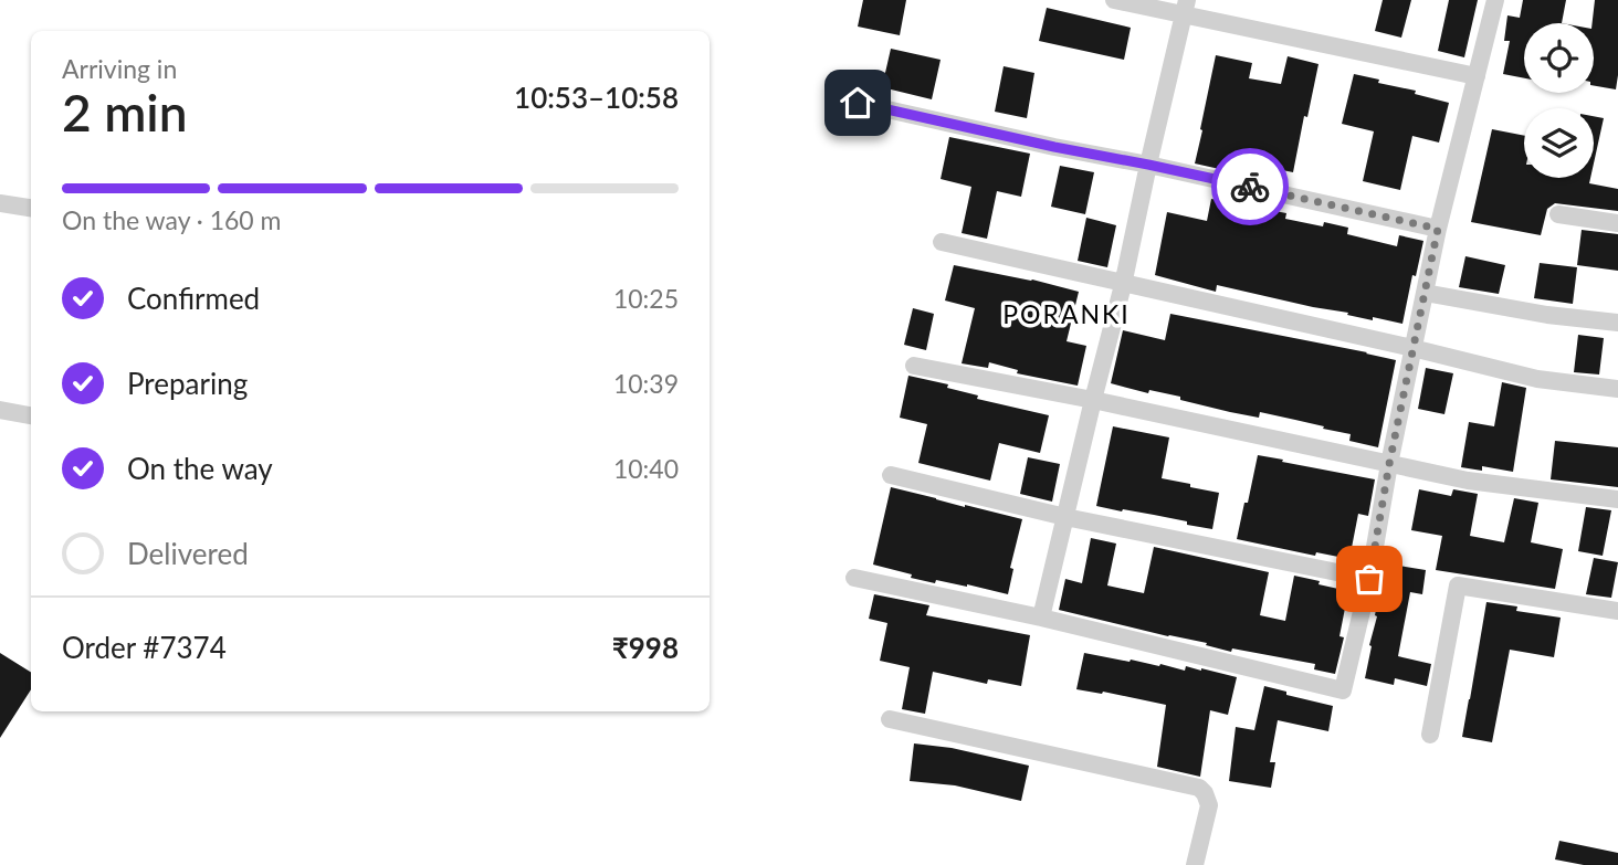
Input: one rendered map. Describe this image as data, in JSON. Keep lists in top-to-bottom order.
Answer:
{
  "districts": ["PORANKI"],
  "page": {
    "heading": ["2 min", "Arriving in", "10:53–10:58"],
    "panel": ["Order #7374", "₹998"],
    "bar": "On the way · 160 m",
    "list": [
      ["Confirmed", "10:25"],
      ["Preparing", "10:39"],
      ["On the way", "10:40"],
      "Delivered"
    ]
  }
}
